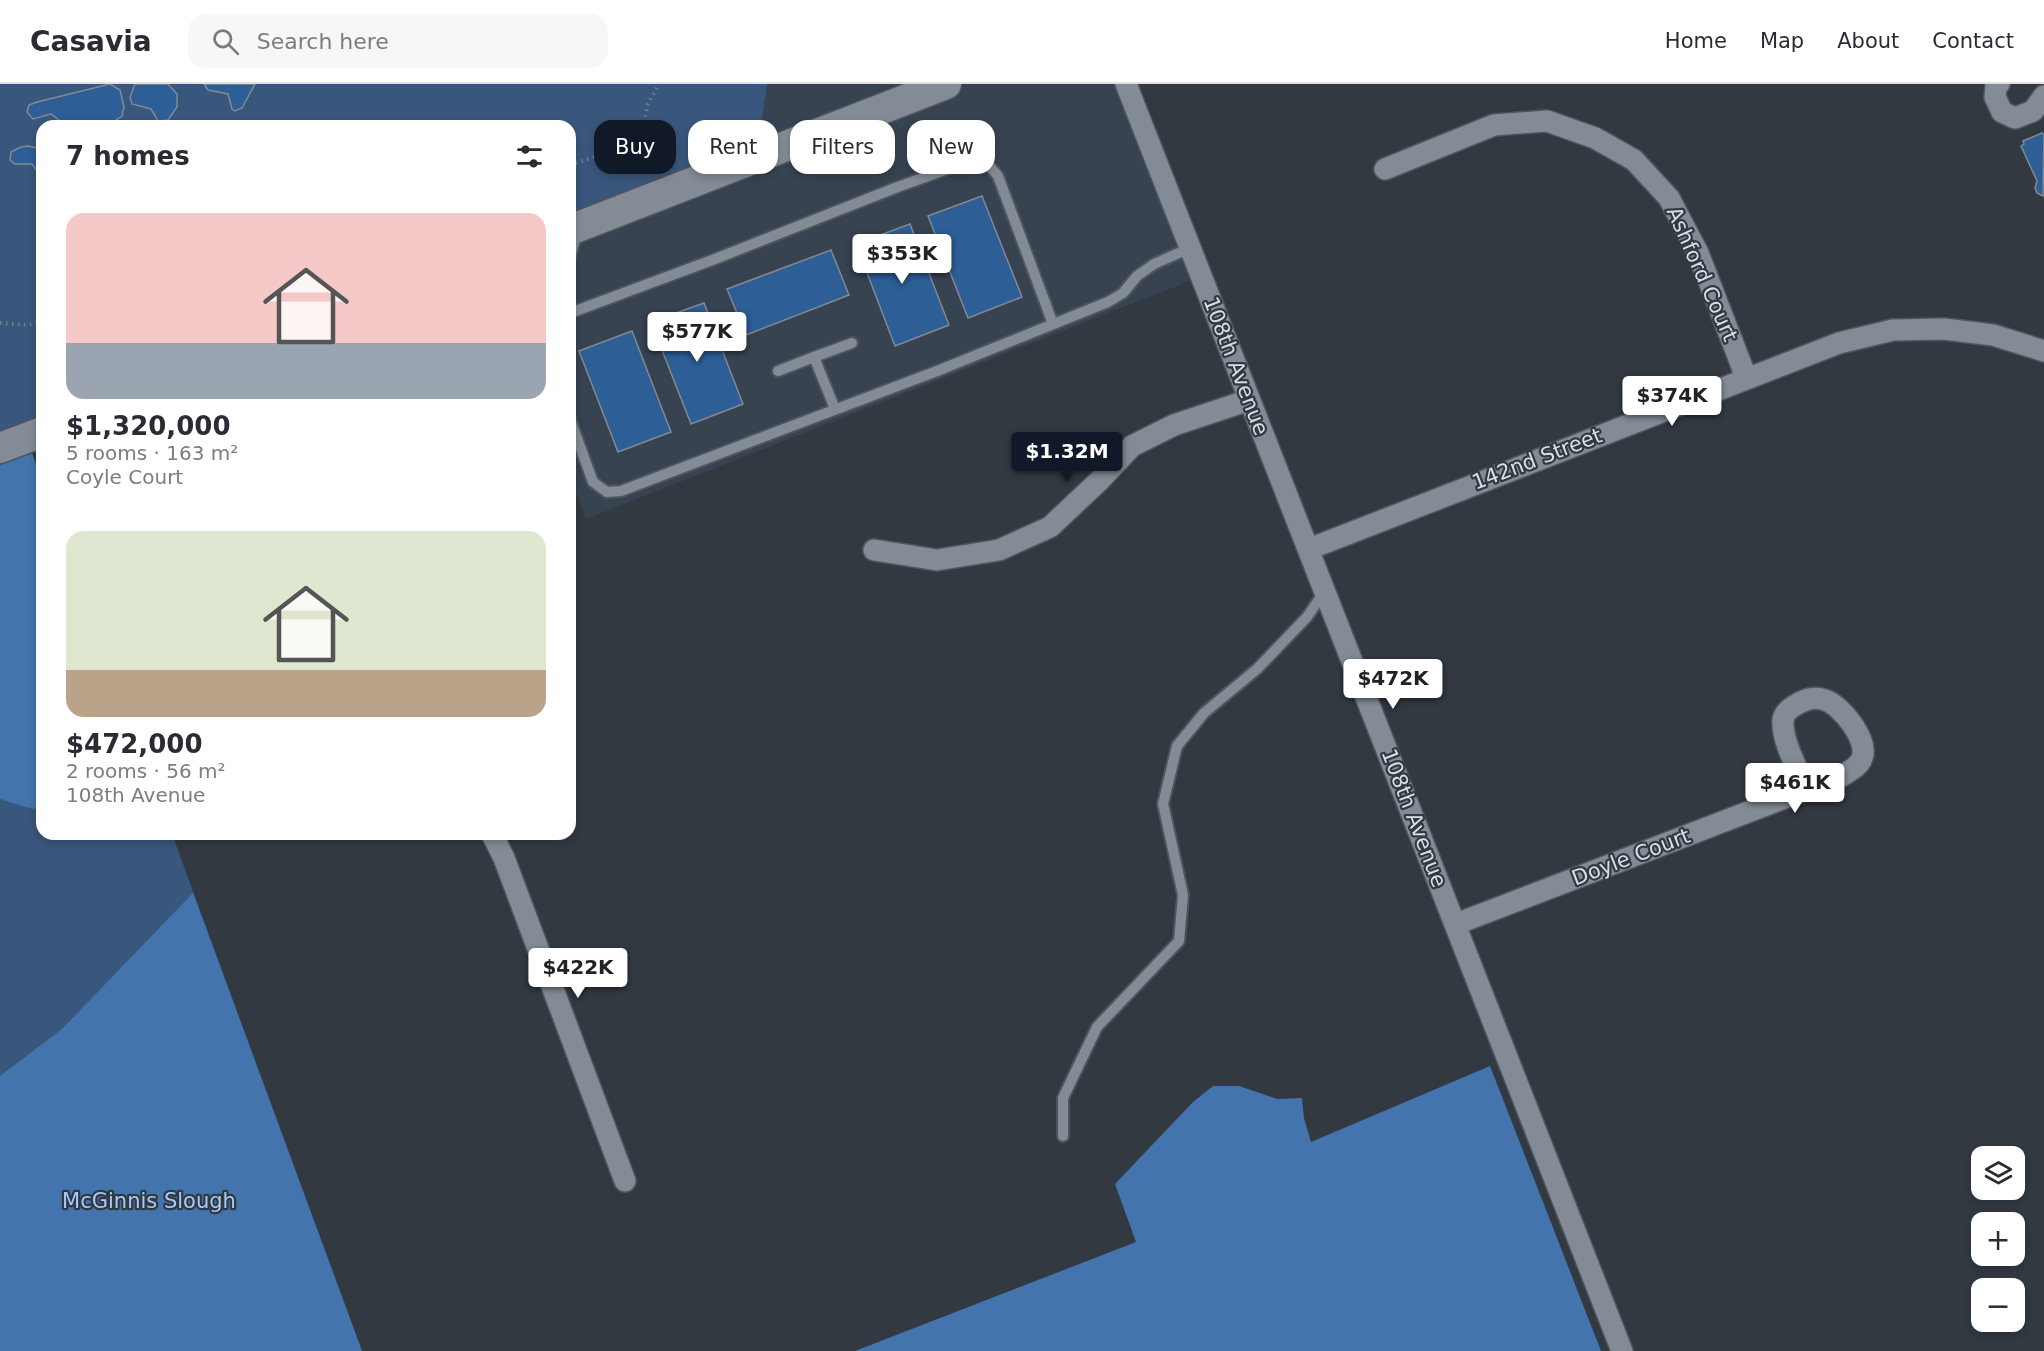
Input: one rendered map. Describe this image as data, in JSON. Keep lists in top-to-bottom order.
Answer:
{
  "streets": {
    "street": [
      "Ashford Court",
      "108th Avenue",
      "142nd Street",
      "Doyle Court"
    ]
  },
  "crossings": [
    ["Ashford Court", "142nd Street"],
    ["108th Avenue", "142nd Street"],
    ["108th Avenue", "Doyle Court"]
  ],
  "parks": ["McGinnis Slough"],
  "page": {
    "header": "Casavia",
    "search": "Search here",
    "nav": [
      "Home",
      "Map",
      "About",
      "Contact"
    ],
    "chip": [
      "Buy",
      "Rent",
      "Filters",
      "New"
    ],
    "heading": "7 homes",
    "list": [
      {
        "name": "$1,320,000",
        "note": "5 rooms · 163 m² · Coyle Court"
      },
      {
        "name": "$472,000",
        "note": "2 rooms · 56 m² · 108th Avenue"
      }
    ],
    "price": [
      "$353K",
      "$577K",
      "$374K",
      "$1.32M",
      "$472K",
      "$461K",
      "$422K"
    ],
    "map_buttons": ["+", "−"]
  }
}
